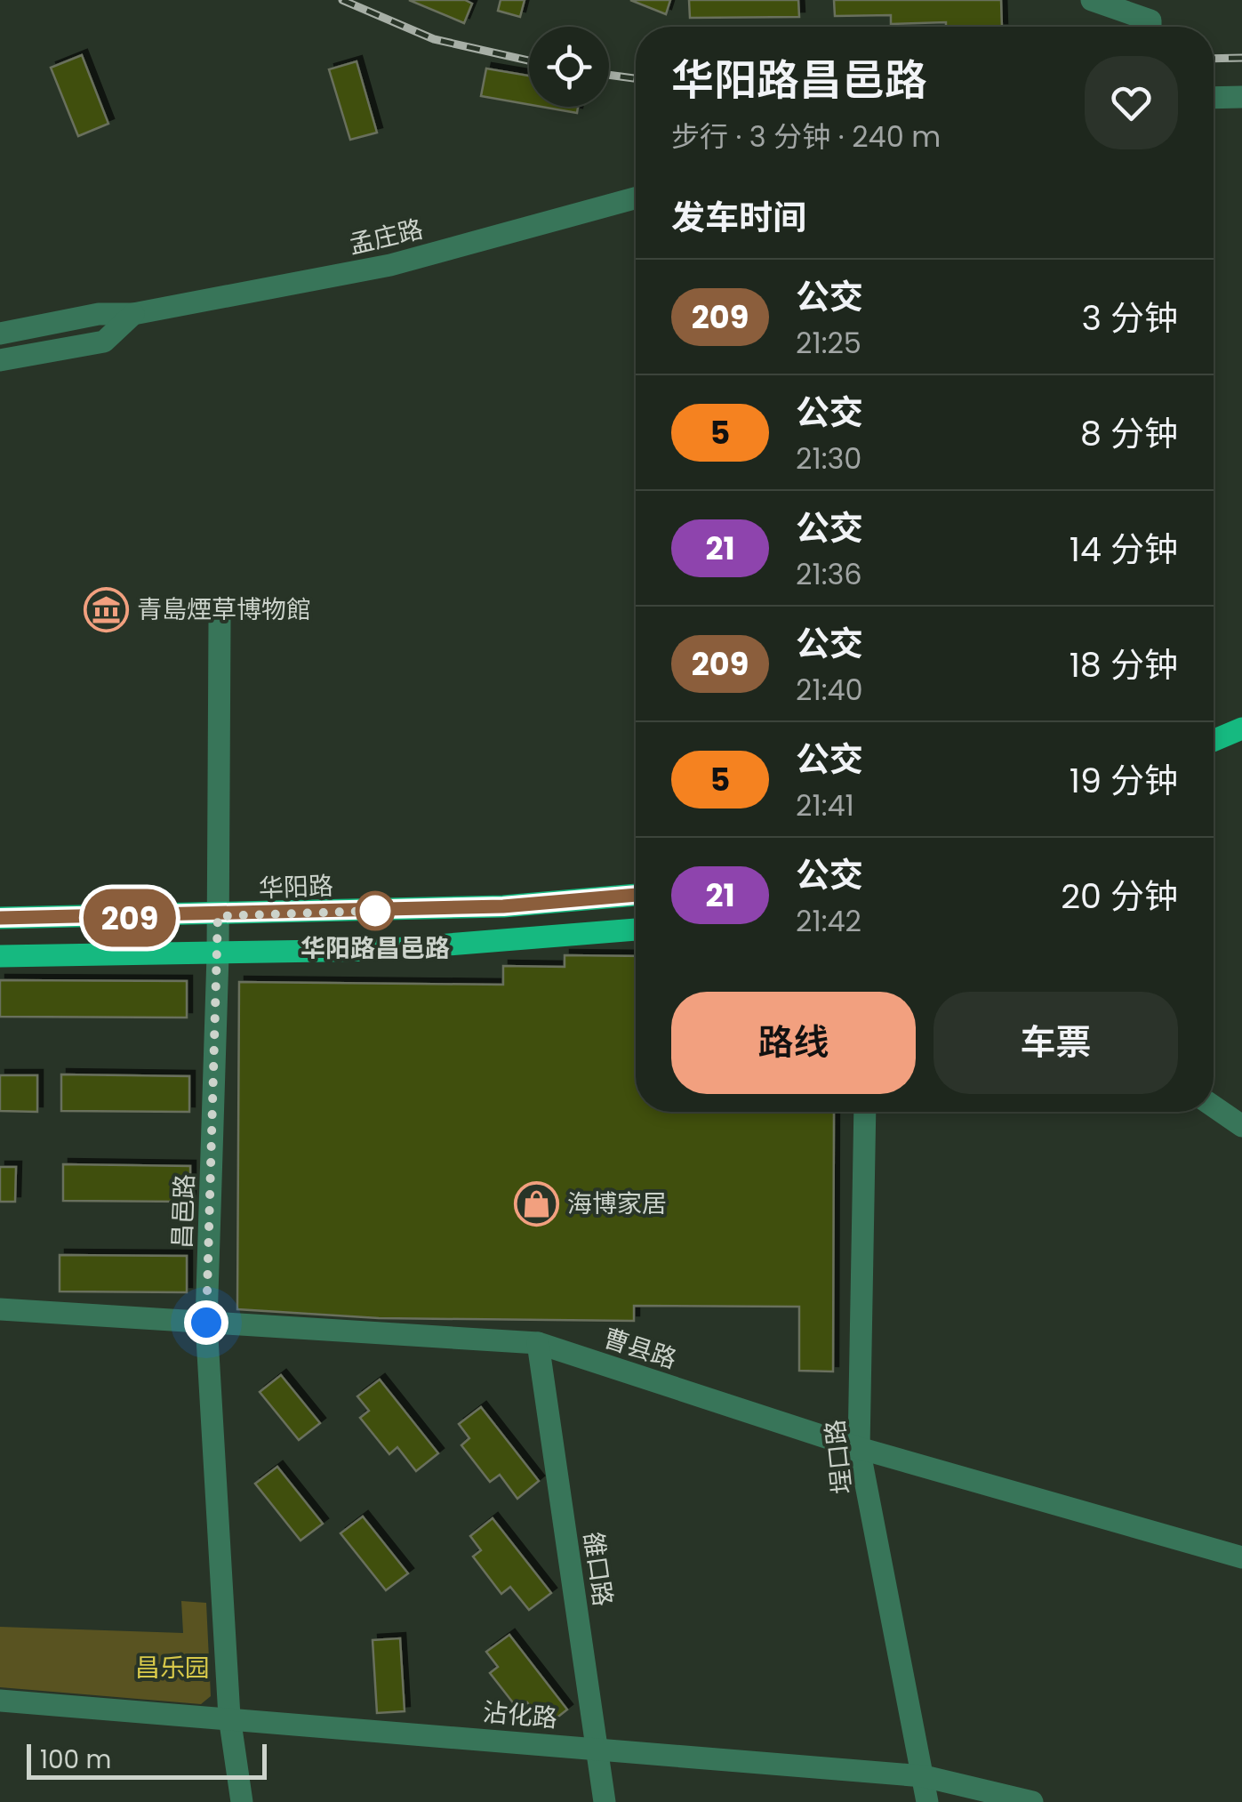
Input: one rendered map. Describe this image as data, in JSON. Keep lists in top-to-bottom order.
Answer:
{
  "streets": {
    "main road": ["华阳路"],
    "street": [
      "孟庄路",
      "昌邑路",
      "曹县路",
      "埕口路",
      "雒口路",
      "沾化路"
    ]
  },
  "crossings": [
    ["华阳路", "昌邑路"],
    ["昌邑路", "曹县路"],
    ["昌邑路", "沾化路"],
    ["曹县路", "埕口路"],
    ["曹县路", "雒口路"],
    ["埕口路", "沾化路"],
    ["雒口路", "沾化路"]
  ],
  "parks": ["昌乐园"],
  "places": {
    "museum": ["青島煙草博物館"],
    "other": ["华阳路昌邑路"],
    "shop": ["海博家居"]
  },
  "lines": ["bus line 209"],
  "scale_bar": "100 m",
  "page": {
    "on_map": "209",
    "heading": [
      ["华阳路昌邑路", "步行 · 3 分钟 · 240 m"],
      "发车时间"
    ],
    "list": [
      {
        "mark": "209",
        "name": "公交",
        "note": "21:25",
        "value": "3 分钟"
      },
      {
        "mark": "5",
        "name": "公交",
        "note": "21:30",
        "value": "8 分钟"
      },
      {
        "mark": "21",
        "name": "公交",
        "note": "21:36",
        "value": "14 分钟"
      },
      {
        "mark": "209",
        "name": "公交",
        "note": "21:40",
        "value": "18 分钟"
      },
      {
        "mark": "5",
        "name": "公交",
        "note": "21:41",
        "value": "19 分钟"
      },
      {
        "mark": "21",
        "name": "公交",
        "note": "21:42",
        "value": "20 分钟"
      }
    ],
    "buttons": ["路线", "车票"],
    "scale": "100 m"
  }
}
